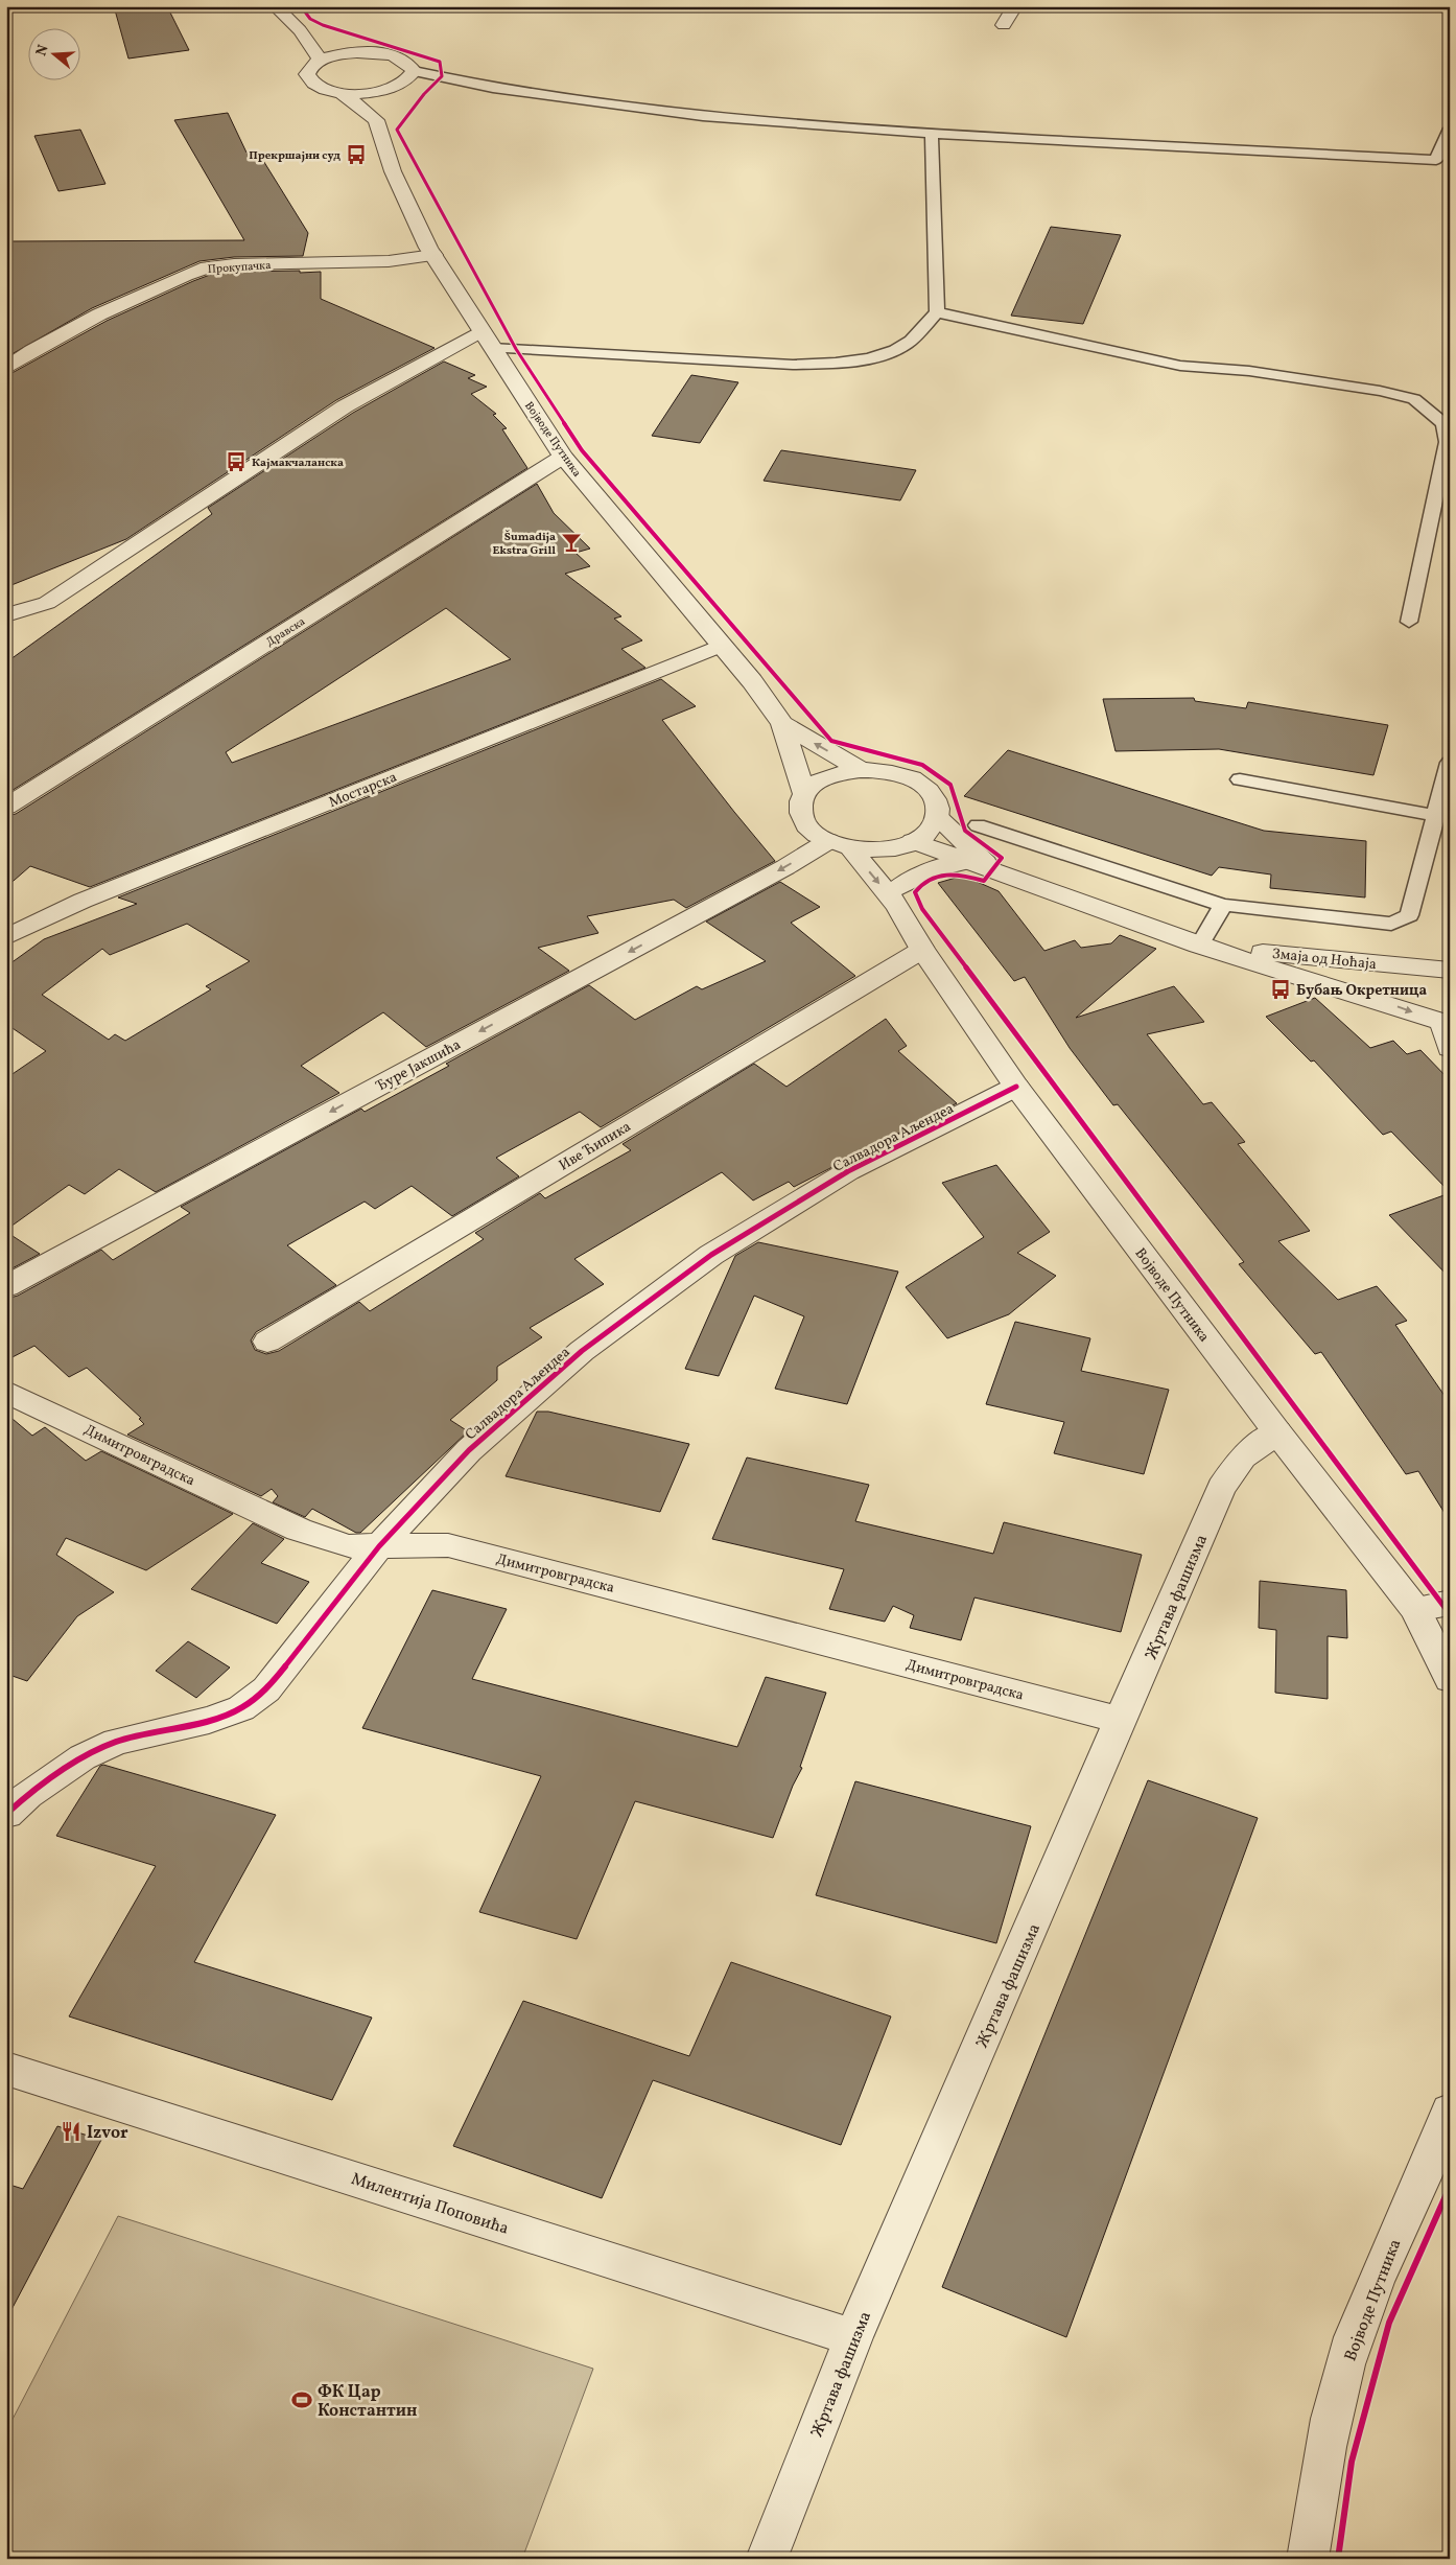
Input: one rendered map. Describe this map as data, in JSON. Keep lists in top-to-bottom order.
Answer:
{
  "streets": {
    "street": [
      "Прокупачка",
      "Војводе Путника",
      "Дравска",
      "Мостарска",
      "Змаја од Ноћаја",
      "Ђуре Јакшића",
      "Салвадора Аљендеа",
      "Иве Ћипика",
      "Димитровградска",
      "Жртава фашизма",
      "Милентија Поповића"
    ]
  },
  "crossings": [
    ["Прокупачка", "Војводе Путника"],
    ["Војводе Путника", "Дравска"],
    ["Војводе Путника", "Мостарска"],
    ["Војводе Путника", "Змаја од Ноћаја"],
    ["Војводе Путника", "Ђуре Јакшића"],
    ["Војводе Путника", "Салвадора Аљендеа"],
    ["Војводе Путника", "Иве Ћипика"],
    ["Војводе Путника", "Жртава фашизма"],
    ["Змаја од Ноћаја", "Ђуре Јакшића"],
    ["Салвадора Аљендеа", "Димитровградска"],
    ["Димитровградска", "Жртава фашизма"],
    ["Жртава фашизма", "Милентија Поповића"]
  ],
  "one_way": ["Ђуре Јакшића"],
  "places": {
    "bus stop": ["Прекршајни суд", "Кајмакчаланска", "Бубањ Окретница"],
    "bar": ["Šumadija Ekstra Grill"],
    "restaurant": ["Izvor"],
    "sports": ["ФК Цар Константин"]
  },
  "north": "left"
}
